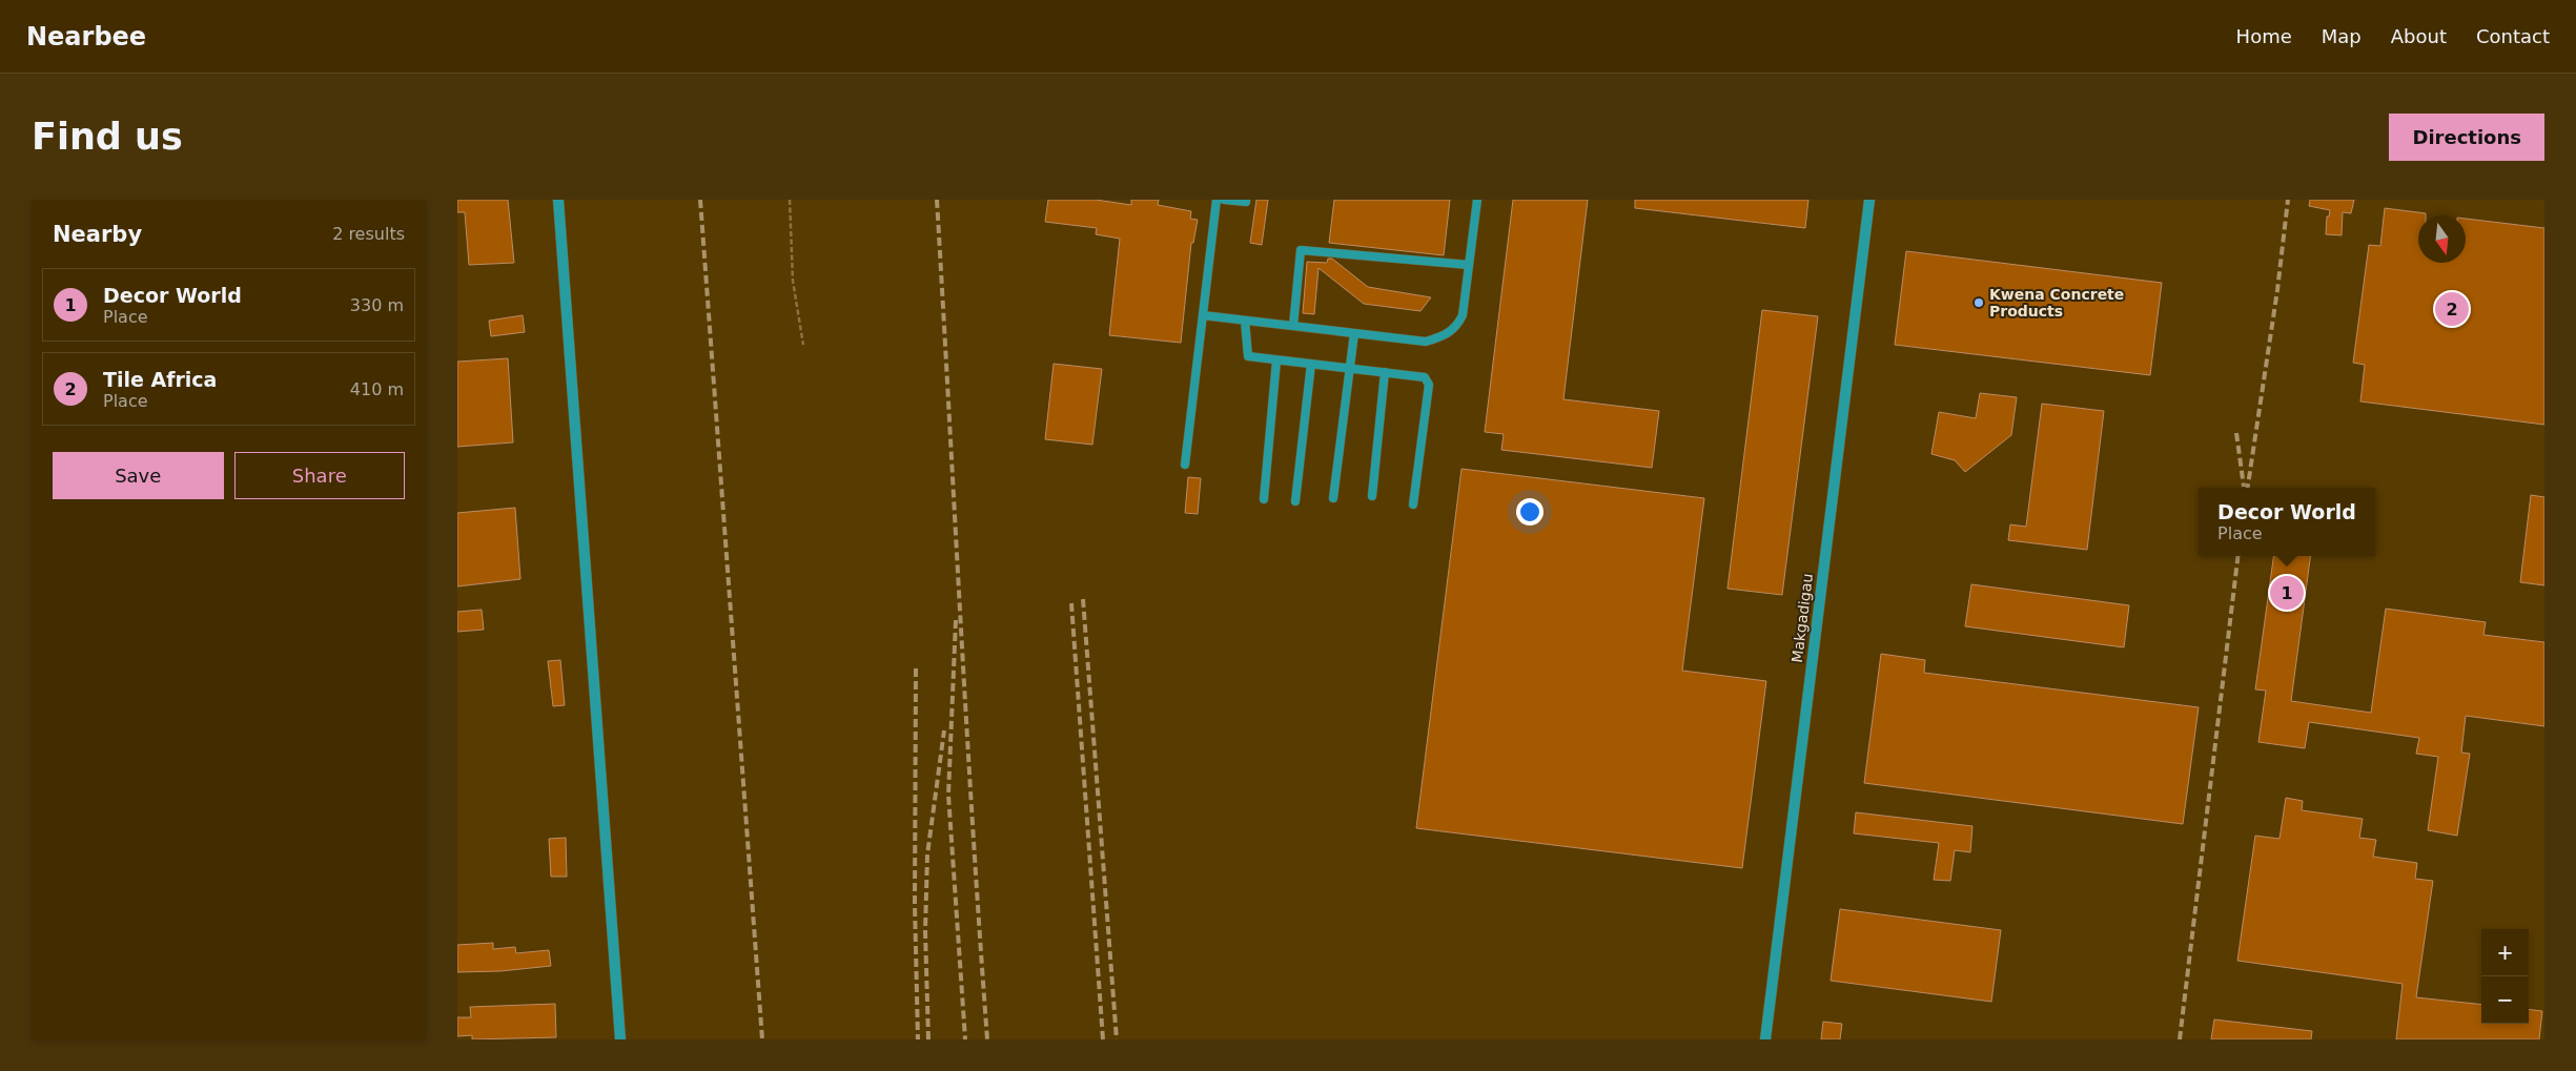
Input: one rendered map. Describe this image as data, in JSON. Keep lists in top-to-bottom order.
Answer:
{
  "streets": {
    "street": ["Makgadigau"]
  },
  "places": ["Kwena Concrete Products"],
  "north": "bottom",
  "page": {
    "header": "Nearbee",
    "nav": [
      "Home",
      "Map",
      "About",
      "Contact"
    ],
    "buttons": [
      "Directions",
      ["Save", "Share"]
    ],
    "title": "Find us",
    "heading": ["Nearby", "2 results"],
    "list": [
      {
        "mark": "1",
        "name": "Decor World",
        "note": "Place",
        "value": "330 m"
      },
      {
        "mark": "2",
        "name": "Tile Africa",
        "note": "Place",
        "value": "410 m"
      }
    ],
    "pins": ["2", "1"],
    "popup": ["Decor World", "Place"],
    "map_buttons": ["+", "−"]
  }
}
